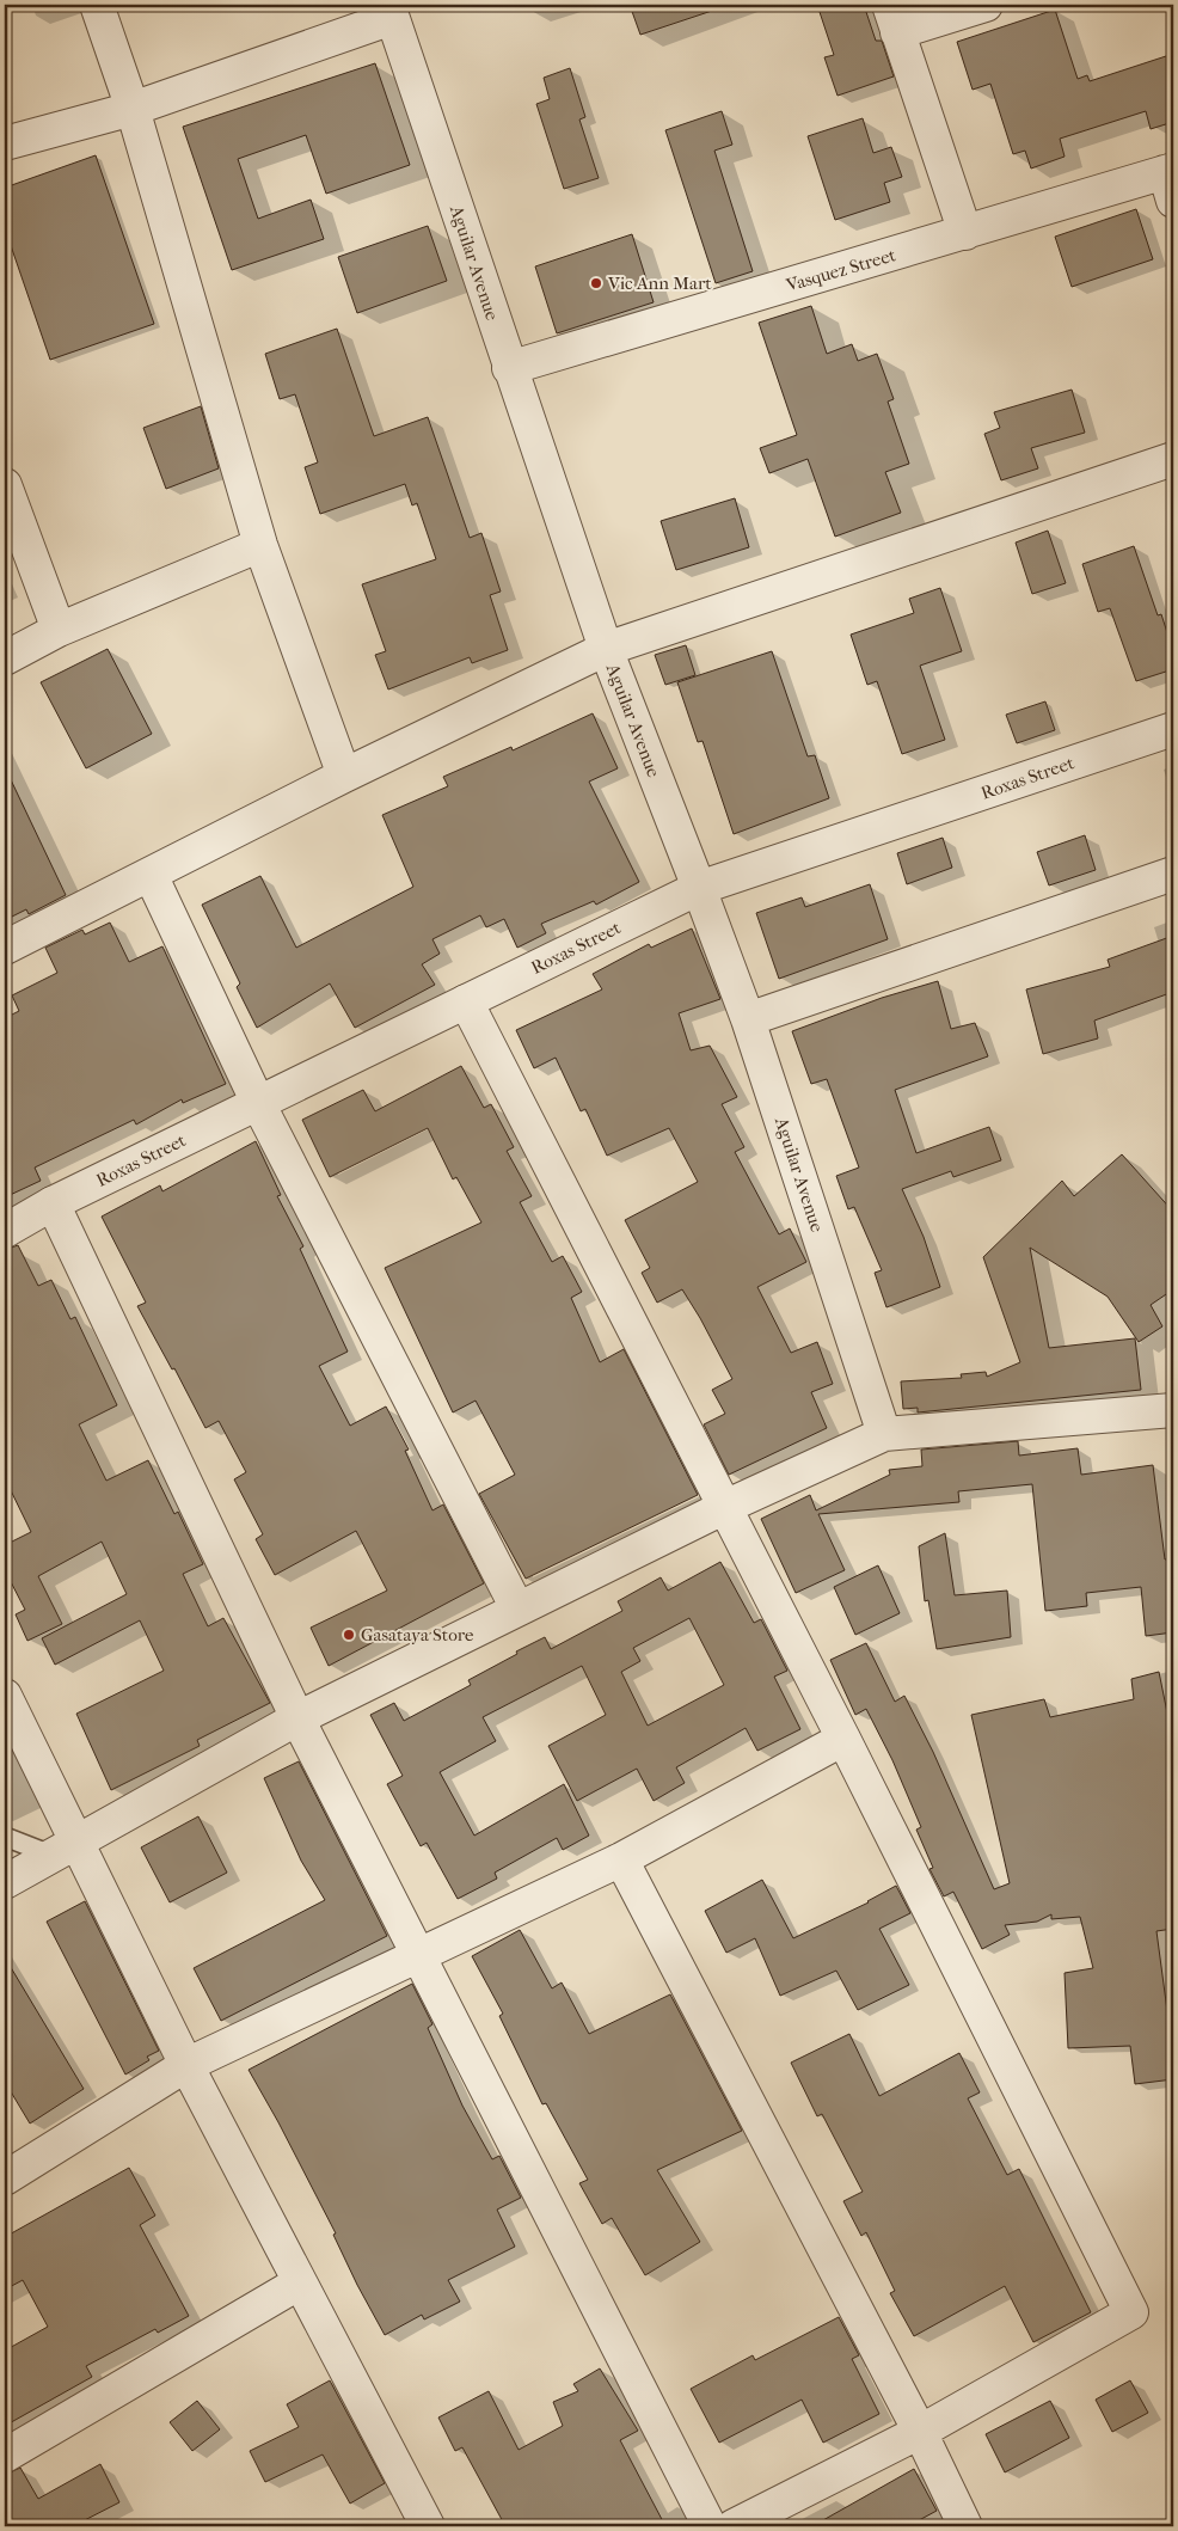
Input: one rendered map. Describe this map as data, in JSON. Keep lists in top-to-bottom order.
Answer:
{
  "streets": {
    "street": ["Aguilar Avenue", "Vasquez Street", "Roxas Street"]
  },
  "crossings": [
    ["Aguilar Avenue", "Vasquez Street"],
    ["Aguilar Avenue", "Roxas Street"]
  ],
  "places": ["Vic Ann Mart", "Gasataya Store"]
}
